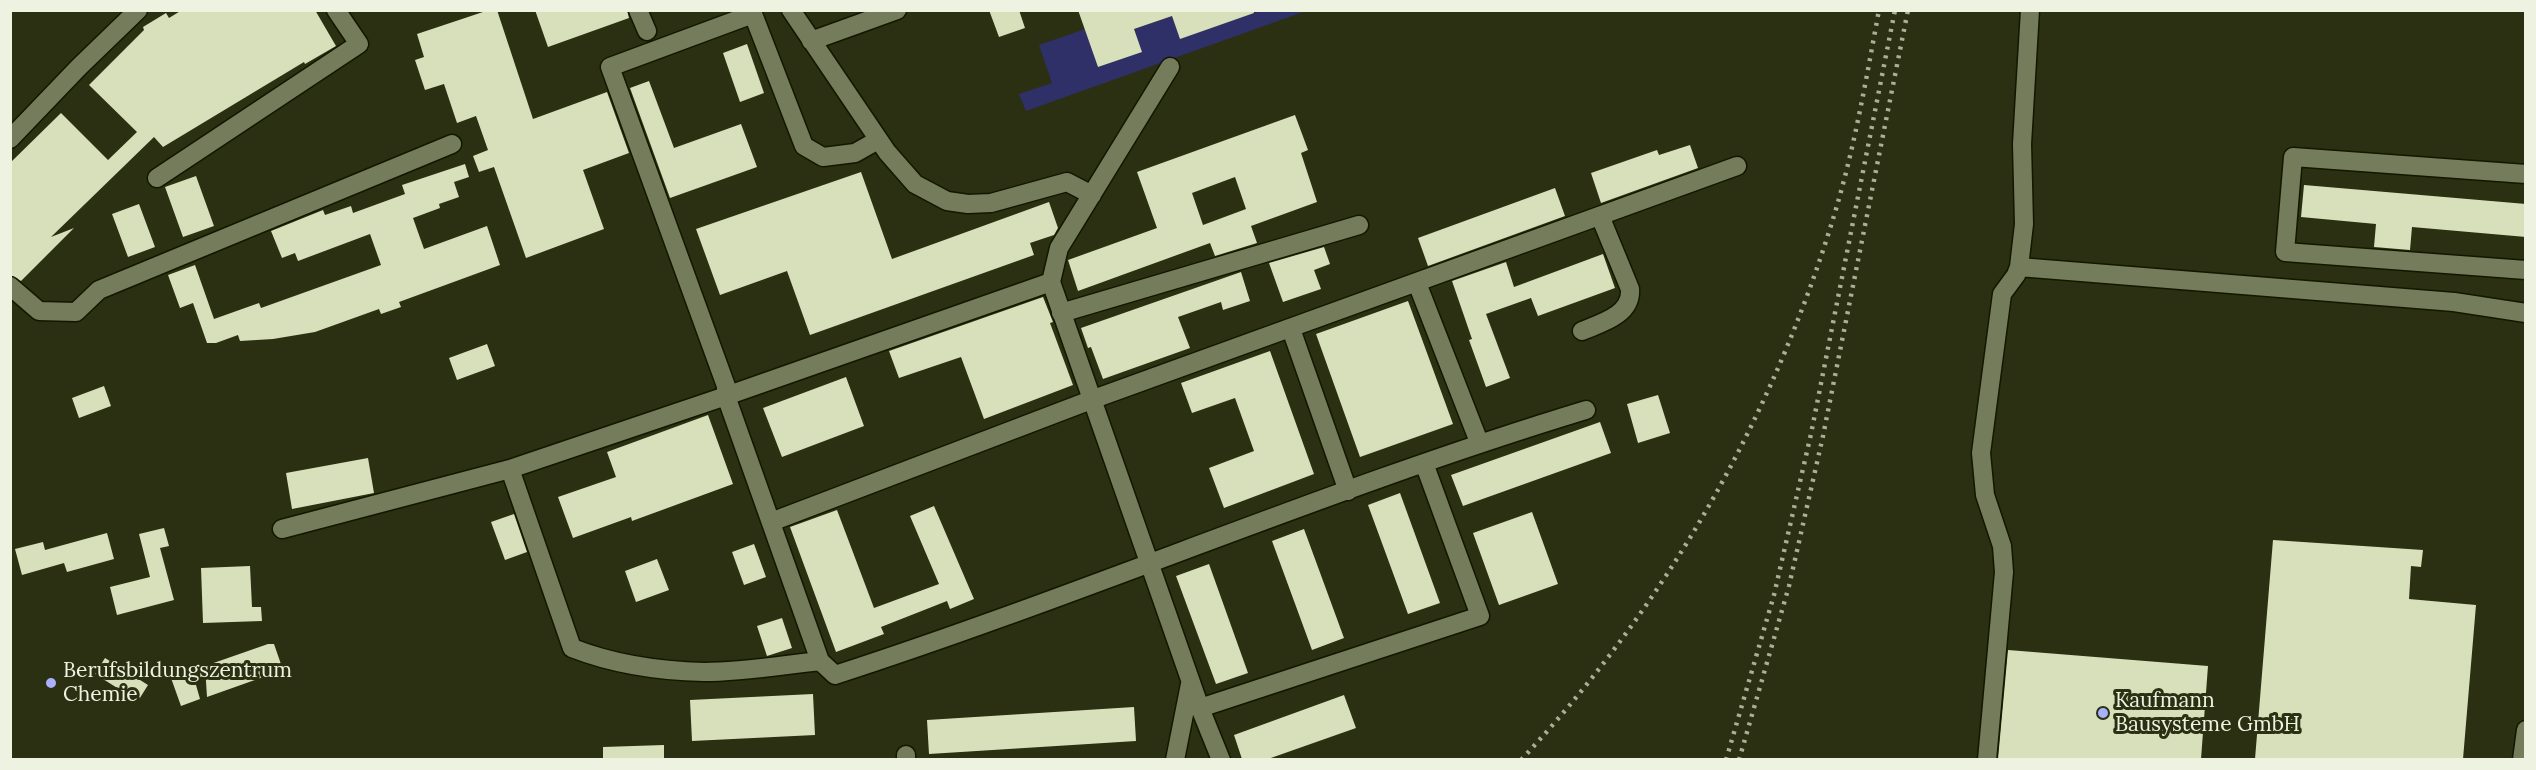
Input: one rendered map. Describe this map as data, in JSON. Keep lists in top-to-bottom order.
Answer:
{
  "places": ["Berufsbildungszentrum Chemie", "Kaufmann Bausysteme GmbH"]
}
